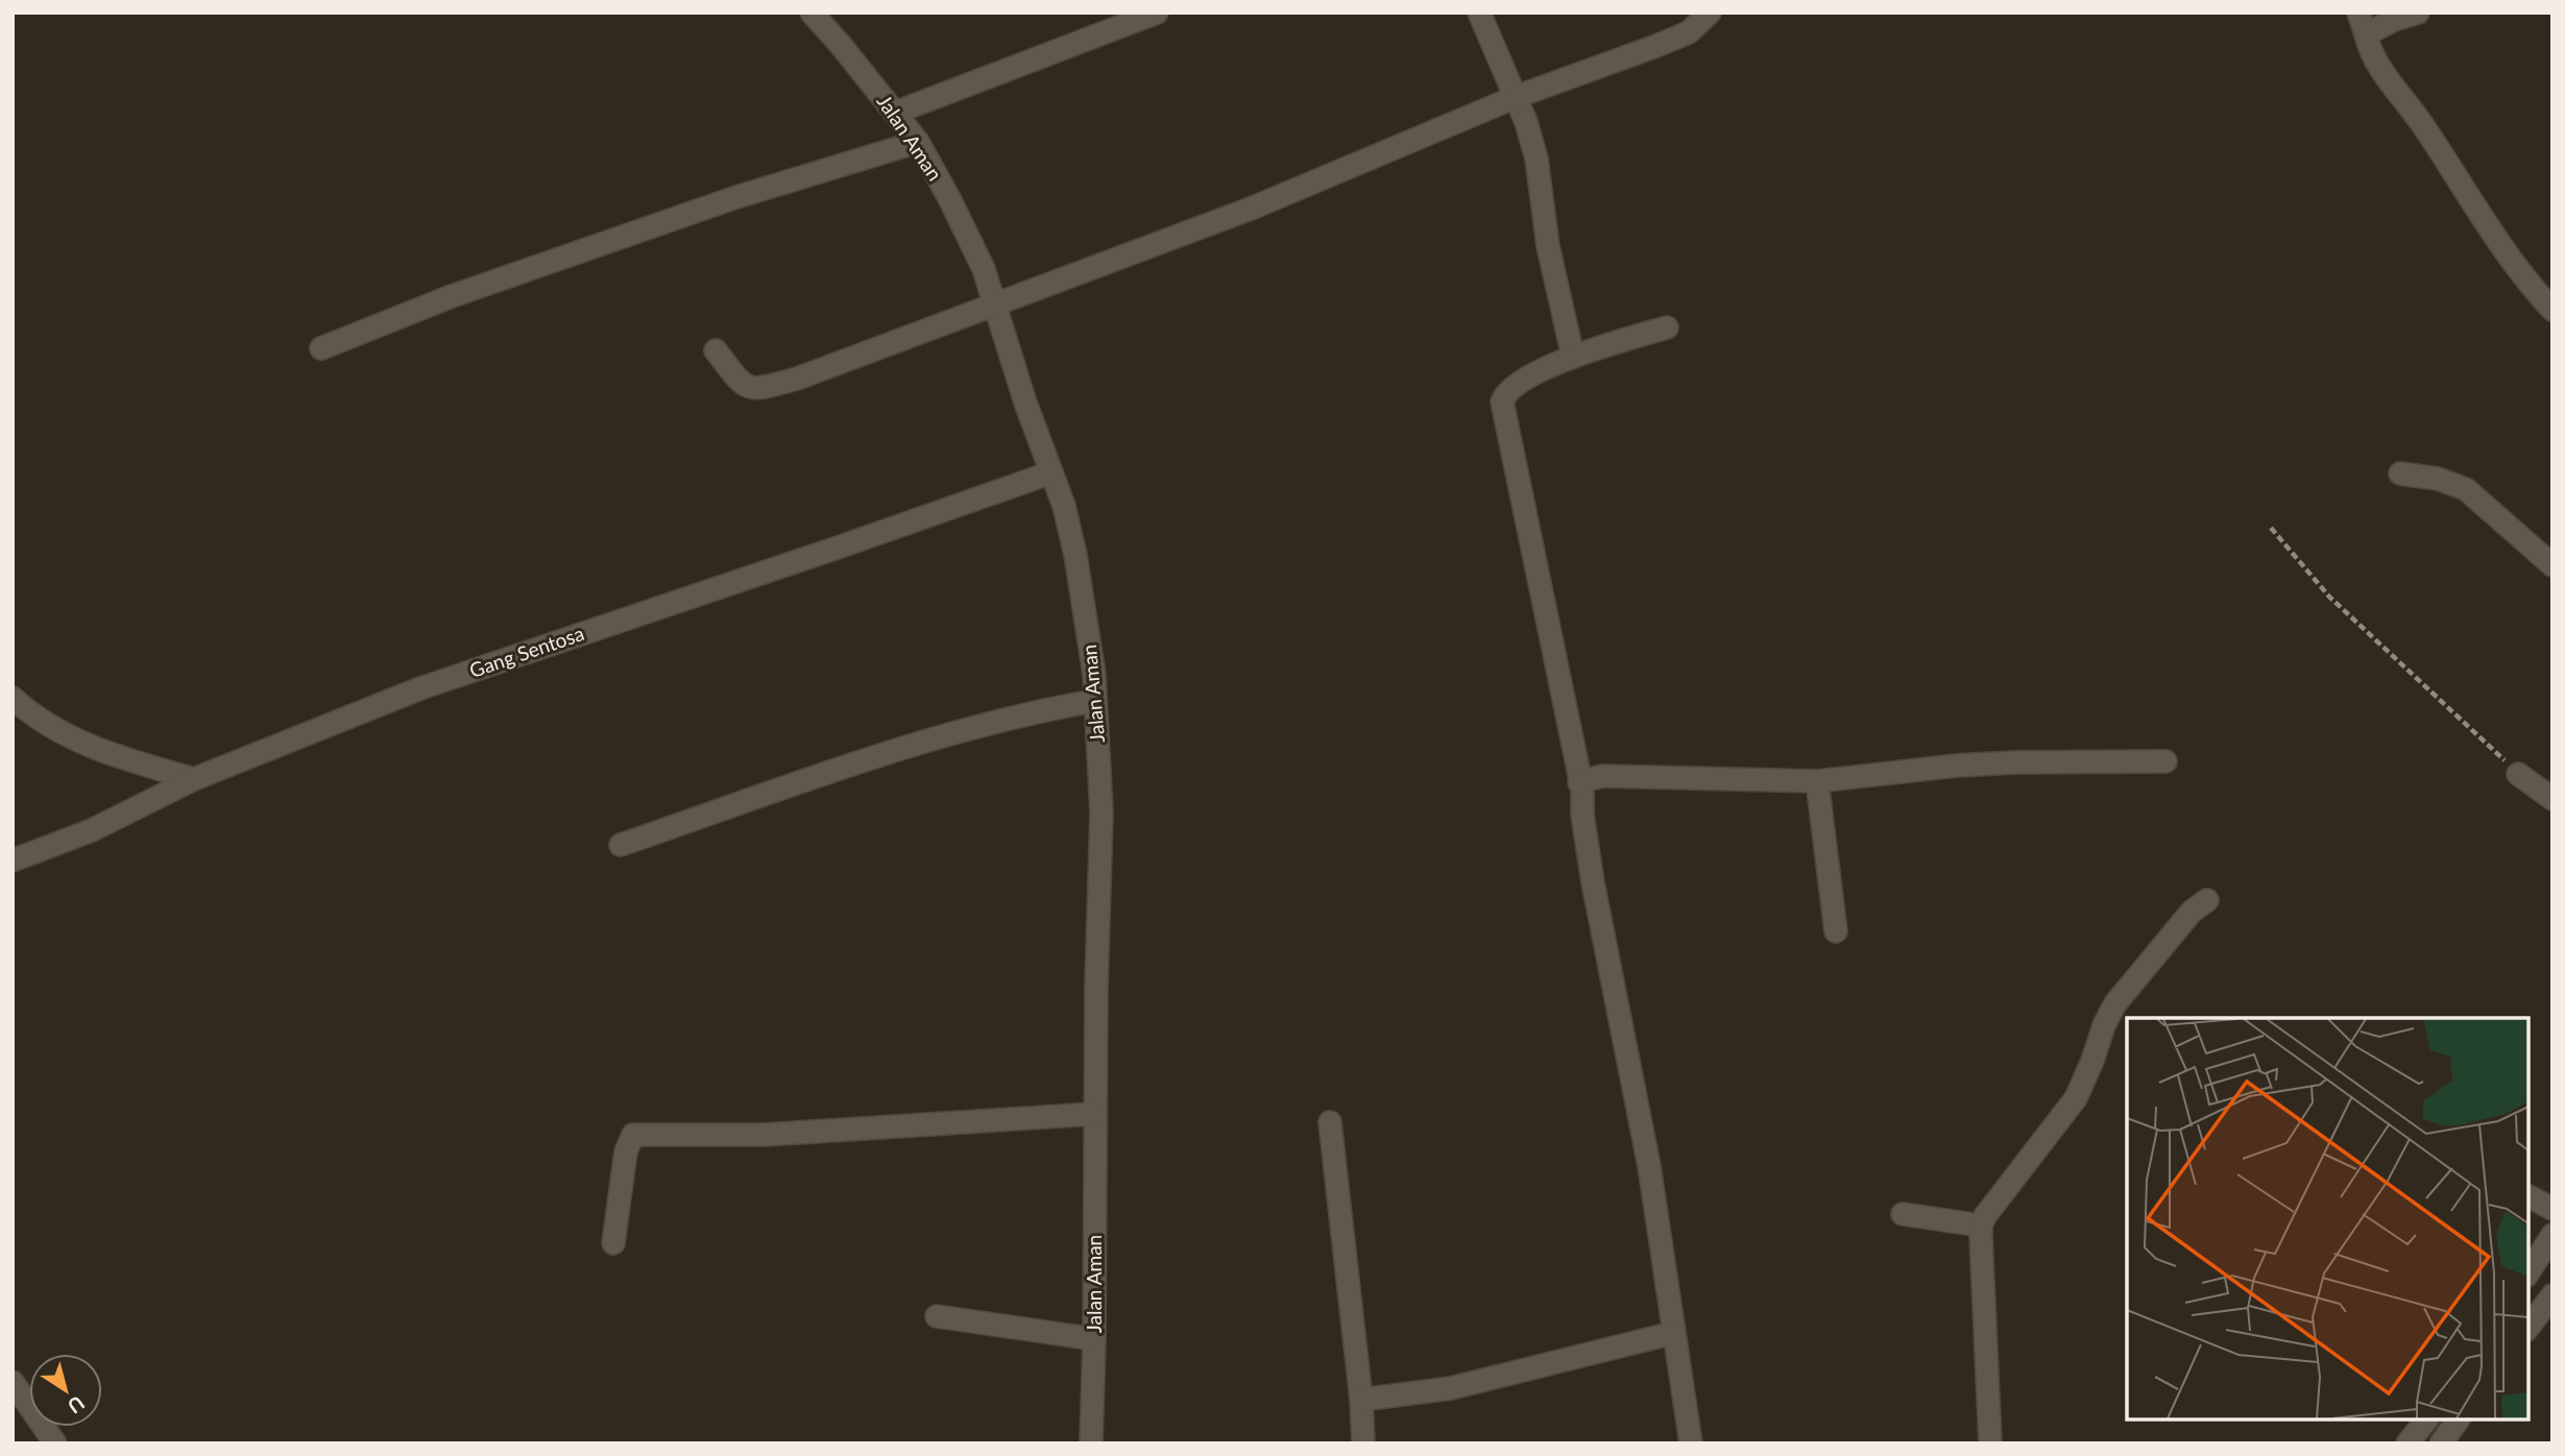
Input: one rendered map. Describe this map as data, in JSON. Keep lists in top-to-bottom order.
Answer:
{
  "streets": {
    "street": ["Jalan Aman", "Gang Sentosa"]
  },
  "crossings": [
    ["Jalan Aman", "Gang Sentosa"]
  ],
  "north": "bottom right"
}
